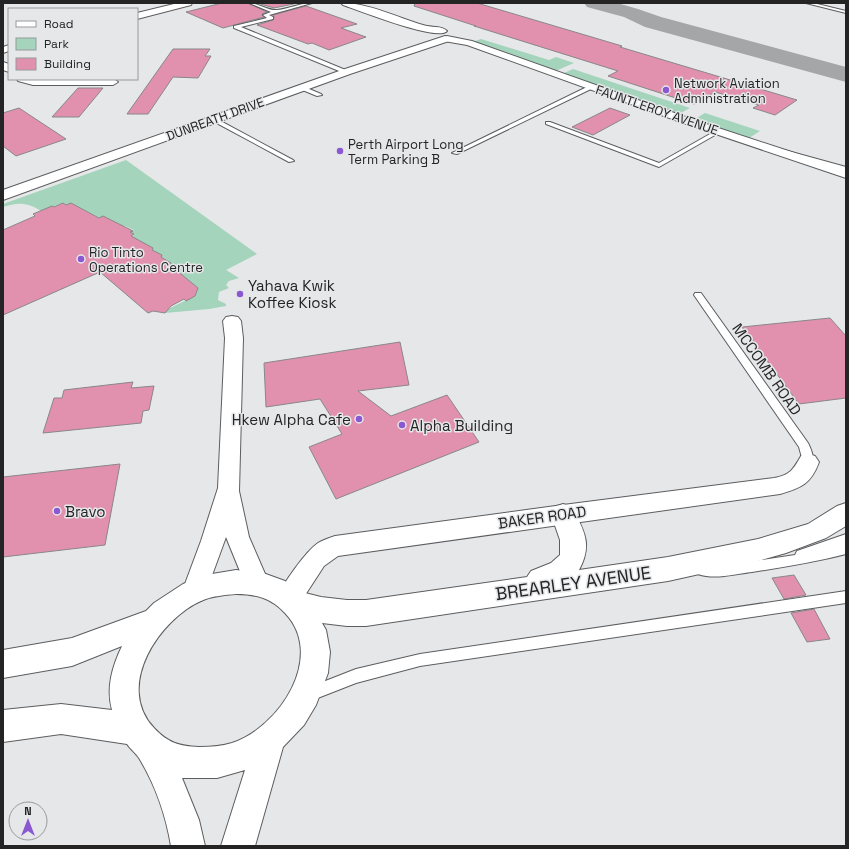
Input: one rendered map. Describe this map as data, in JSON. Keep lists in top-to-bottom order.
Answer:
{
  "streets": {
    "main road": ["FAUNTLEROY AVENUE", "DUNREATH DRIVE", "BREARLEY AVENUE"],
    "street": ["BAKER ROAD"],
    "lane": ["MCCOMB ROAD"]
  },
  "crossings": [
    ["FAUNTLEROY AVENUE", "DUNREATH DRIVE"],
    ["MCCOMB ROAD", "BAKER ROAD"],
    ["BAKER ROAD", "BREARLEY AVENUE"]
  ],
  "places": [
    "Network Aviation Administration",
    "Perth Airport Long Term Parking B",
    "Rio Tinto Operations Centre",
    "Yahava Kwik Koffee Kiosk",
    "Hkew Alpha Cafe",
    "Alpha Building",
    "Bravo"
  ],
  "legend": ["Road", "Park", "Building"],
  "north": "top"
}
